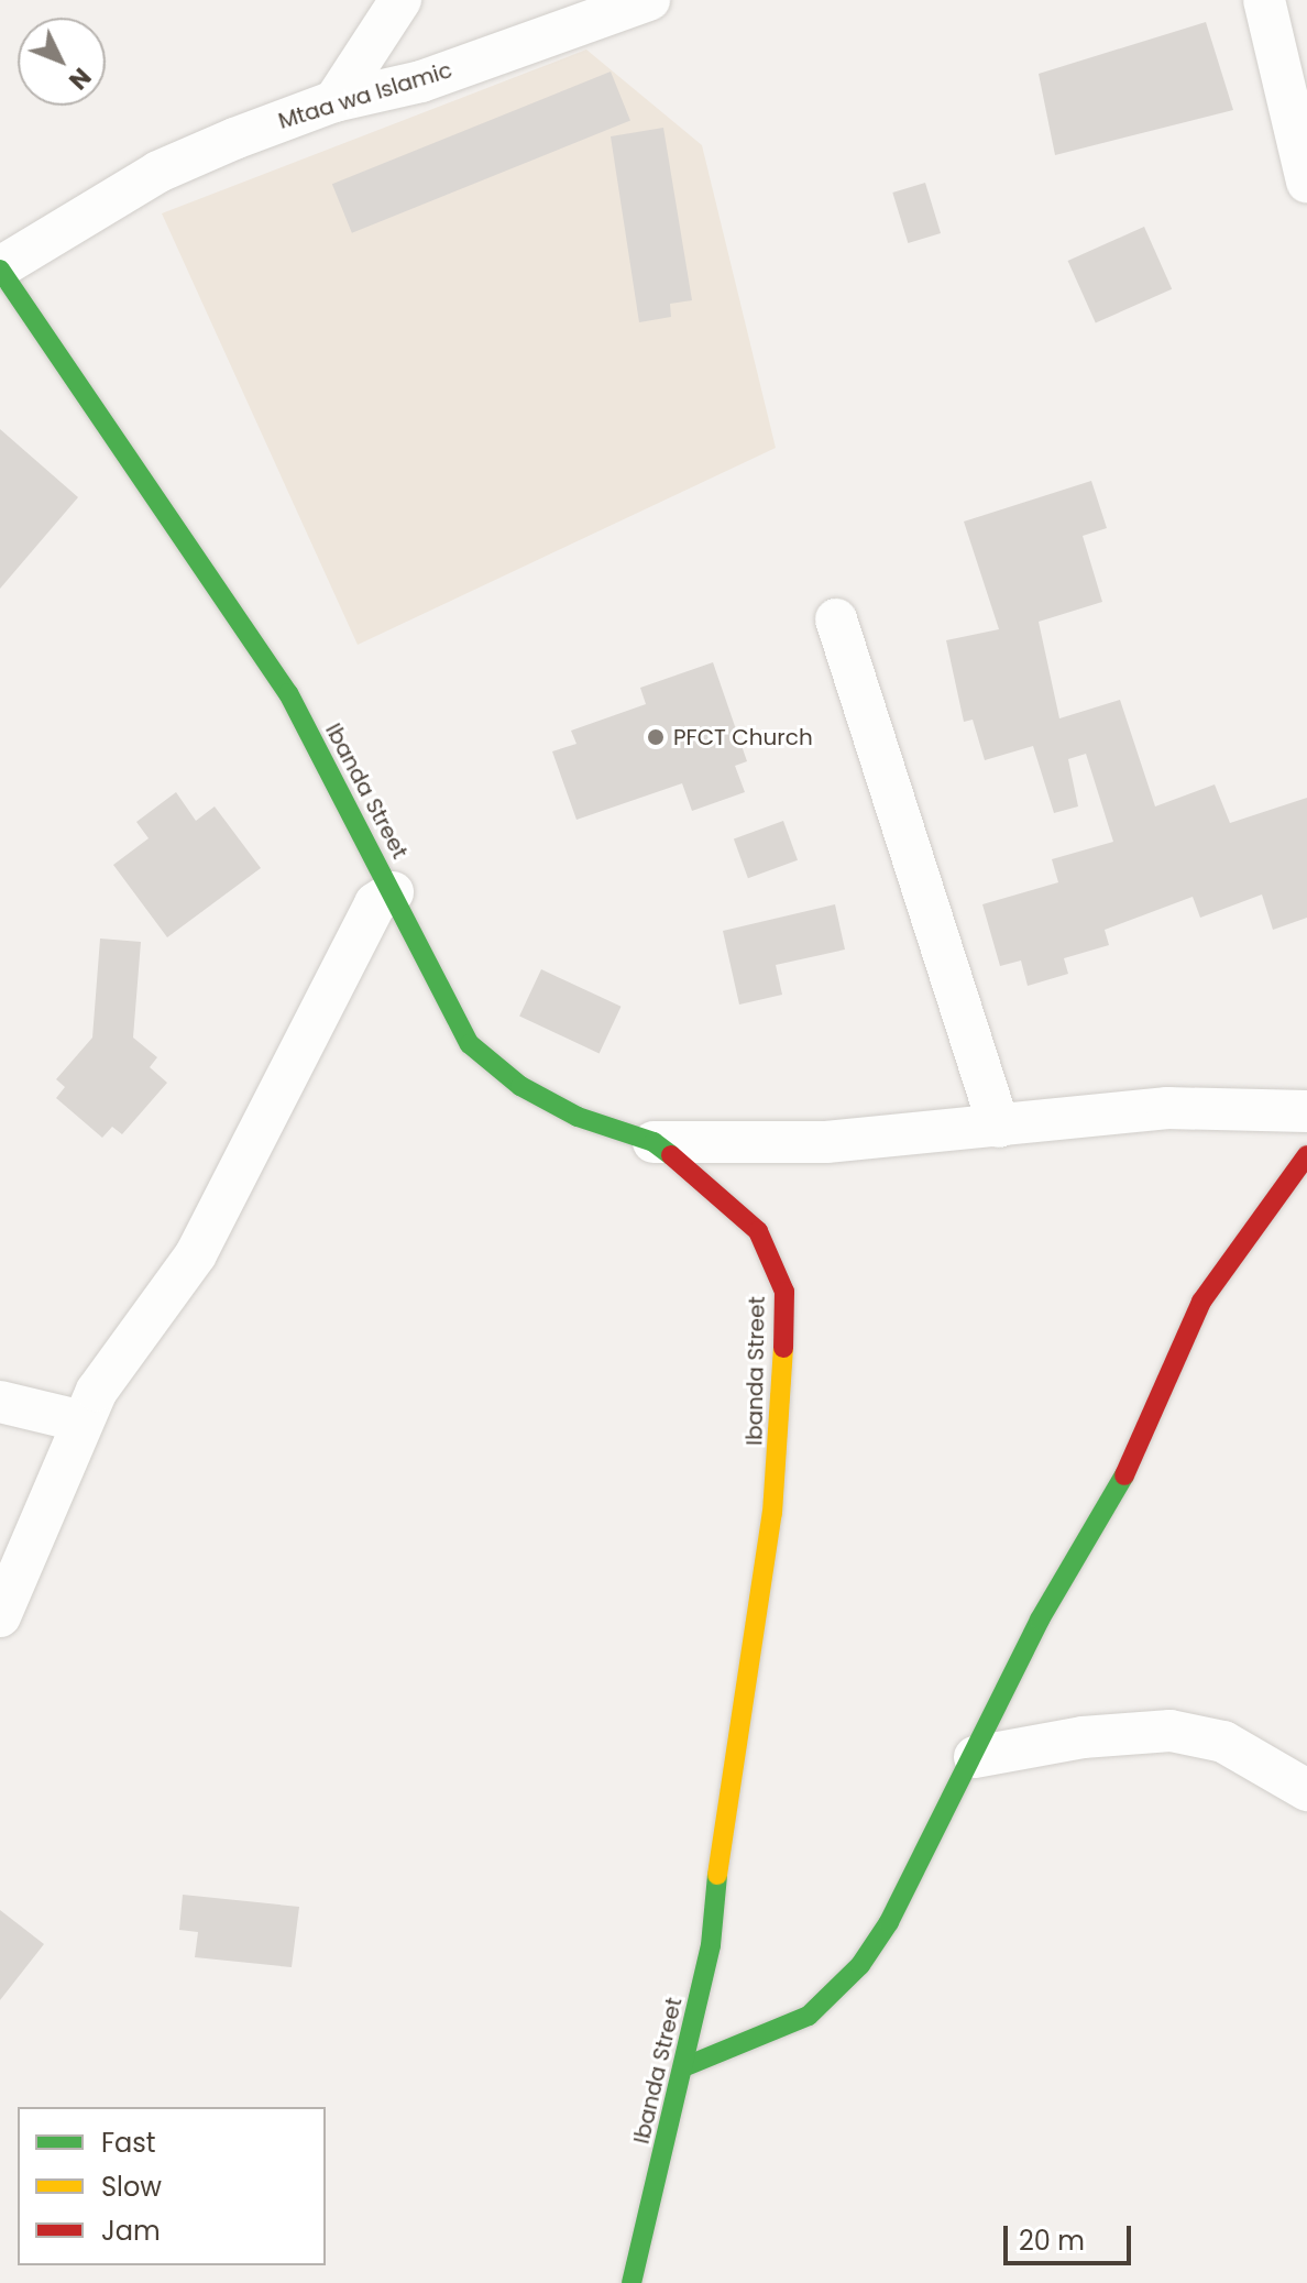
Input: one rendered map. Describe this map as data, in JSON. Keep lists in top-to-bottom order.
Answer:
{
  "streets": {
    "street": ["Mtaa wa Islamic", "Ibanda Street"]
  },
  "crossings": [
    ["Mtaa wa Islamic", "Ibanda Street"]
  ],
  "places": ["PFCT Church"],
  "legend": ["Fast", "Slow", "Jam"],
  "scale_bar": "20 m",
  "north": "bottom right"
}
